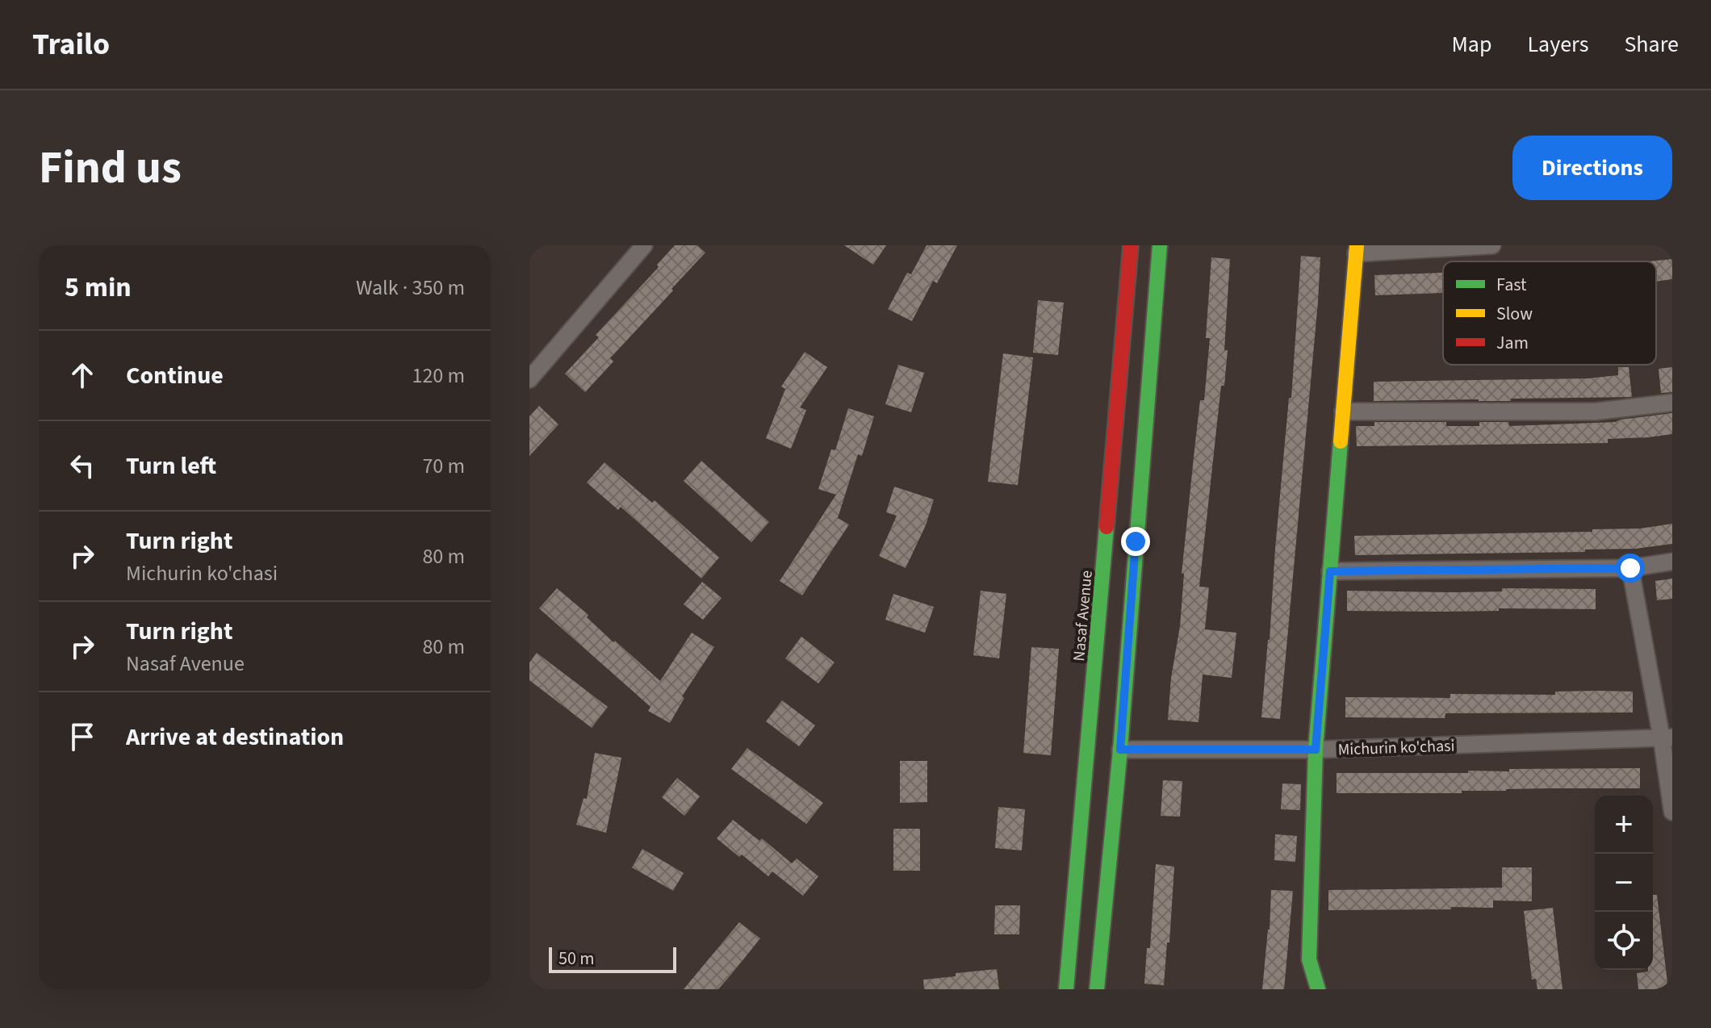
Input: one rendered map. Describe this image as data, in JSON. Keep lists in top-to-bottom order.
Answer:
{
  "streets": {
    "main road": ["Nasaf Avenue"],
    "street": ["Michurin ko'chasi"]
  },
  "legend": ["Fast", "Slow", "Jam"],
  "scale_bar": "50 m",
  "page": {
    "header": "Trailo",
    "nav": ["Map", "Layers", "Share"],
    "buttons": "Directions",
    "title": "Find us",
    "heading": ["5 min", "Walk · 350 m"],
    "list": [
      ["Continue", "120 m"],
      ["Turn left", "70 m"],
      ["Turn right", "Michurin ko'chasi", "80 m"],
      ["Turn right", "Nasaf Avenue", "80 m"],
      "Arrive at destination"
    ],
    "map_buttons": ["+", "−"],
    "scale": "50 m"
  }
}
